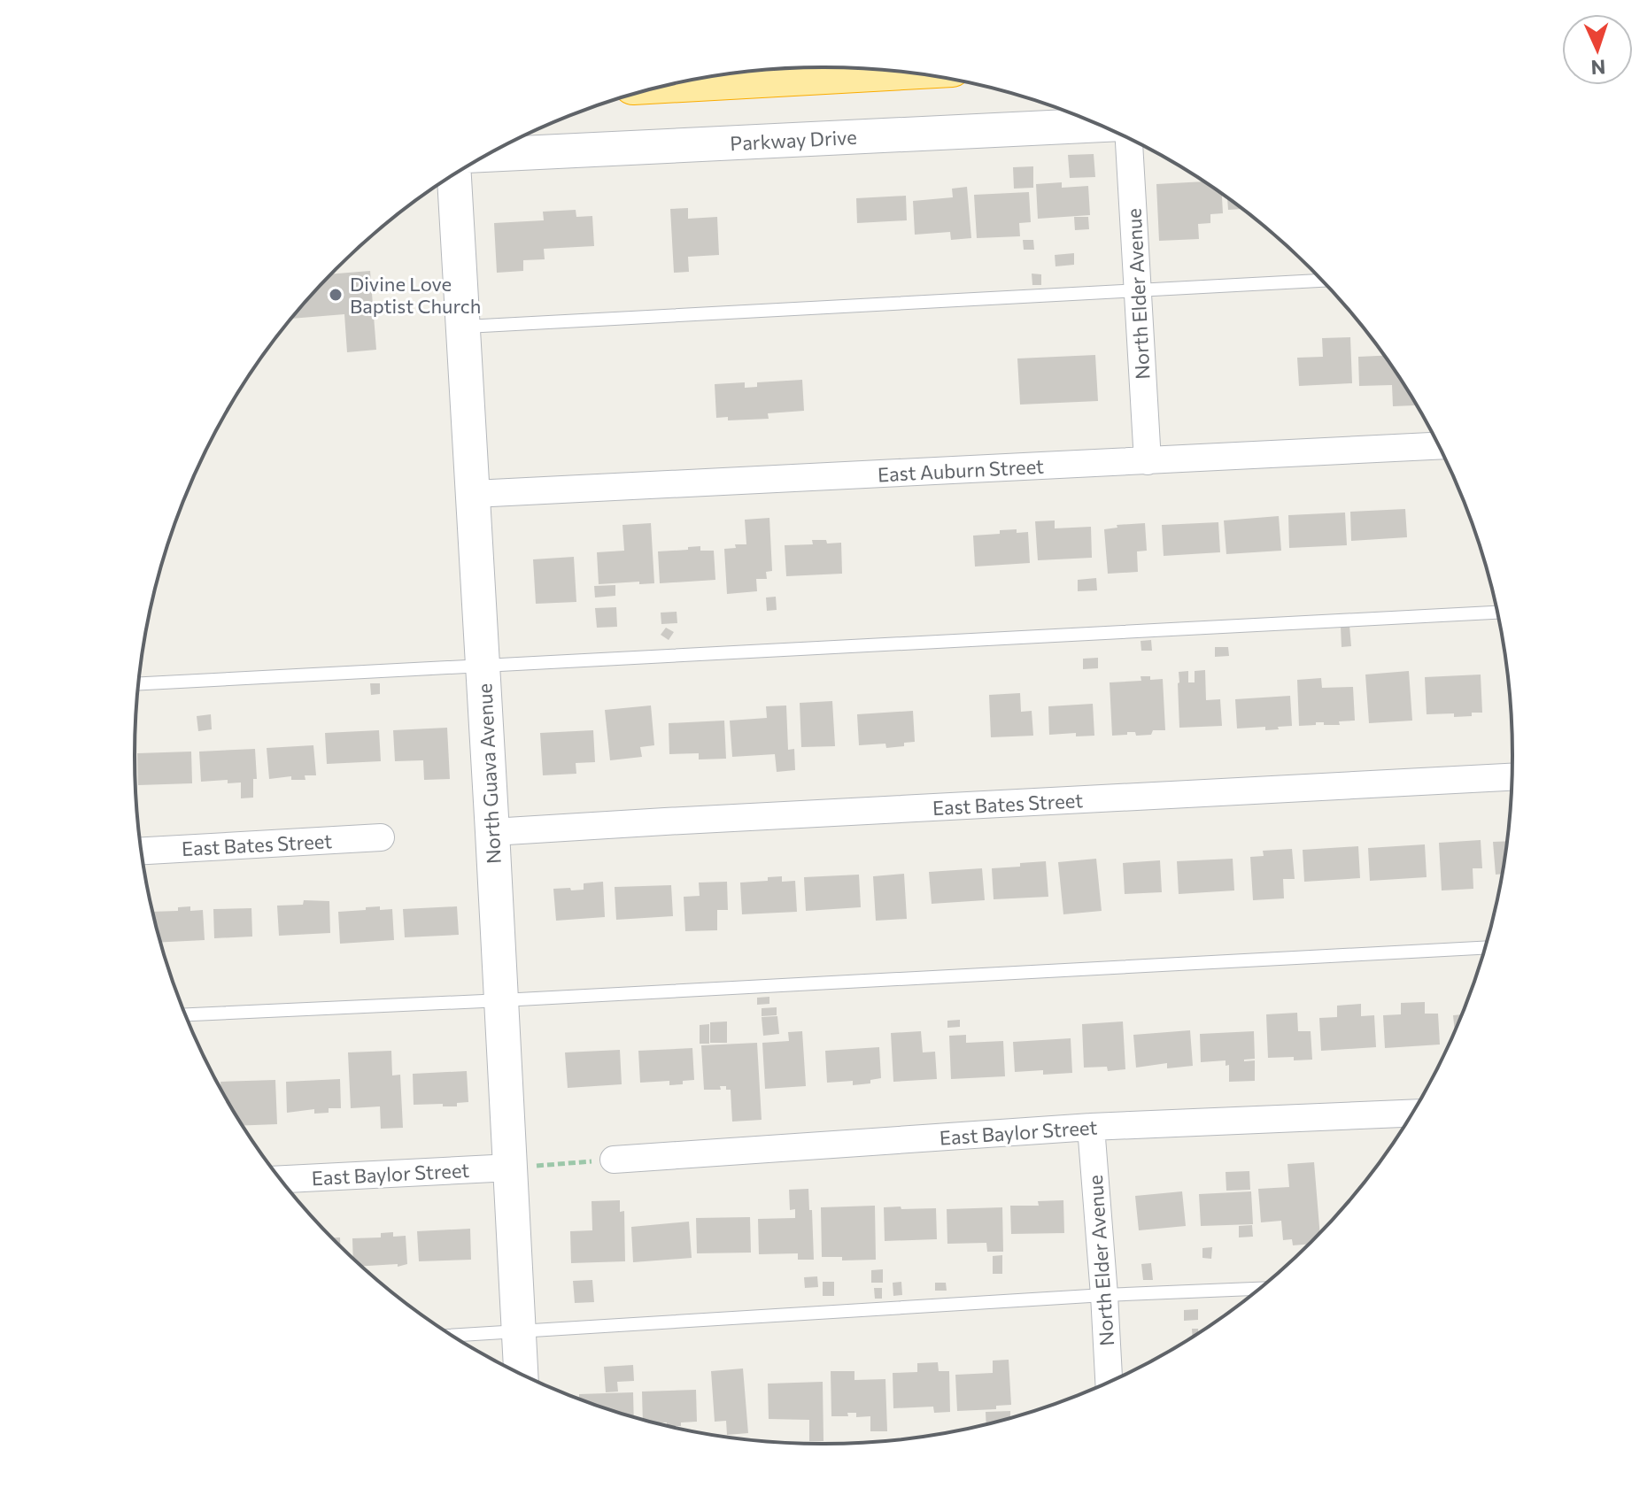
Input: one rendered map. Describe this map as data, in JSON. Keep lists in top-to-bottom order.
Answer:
{
  "streets": {
    "street": [
      "Parkway Drive",
      "North Elder Avenue",
      "East Auburn Street",
      "North Guava Avenue",
      "East Bates Street",
      "East Baylor Street"
    ]
  },
  "crossings": [
    ["North Elder Avenue", "East Auburn Street"],
    ["North Elder Avenue", "East Baylor Street"],
    ["East Auburn Street", "North Guava Avenue"],
    ["North Guava Avenue", "East Bates Street"],
    ["North Guava Avenue", "East Baylor Street"]
  ],
  "places": ["Divine Love Baptist Church"],
  "north": "bottom"
}
